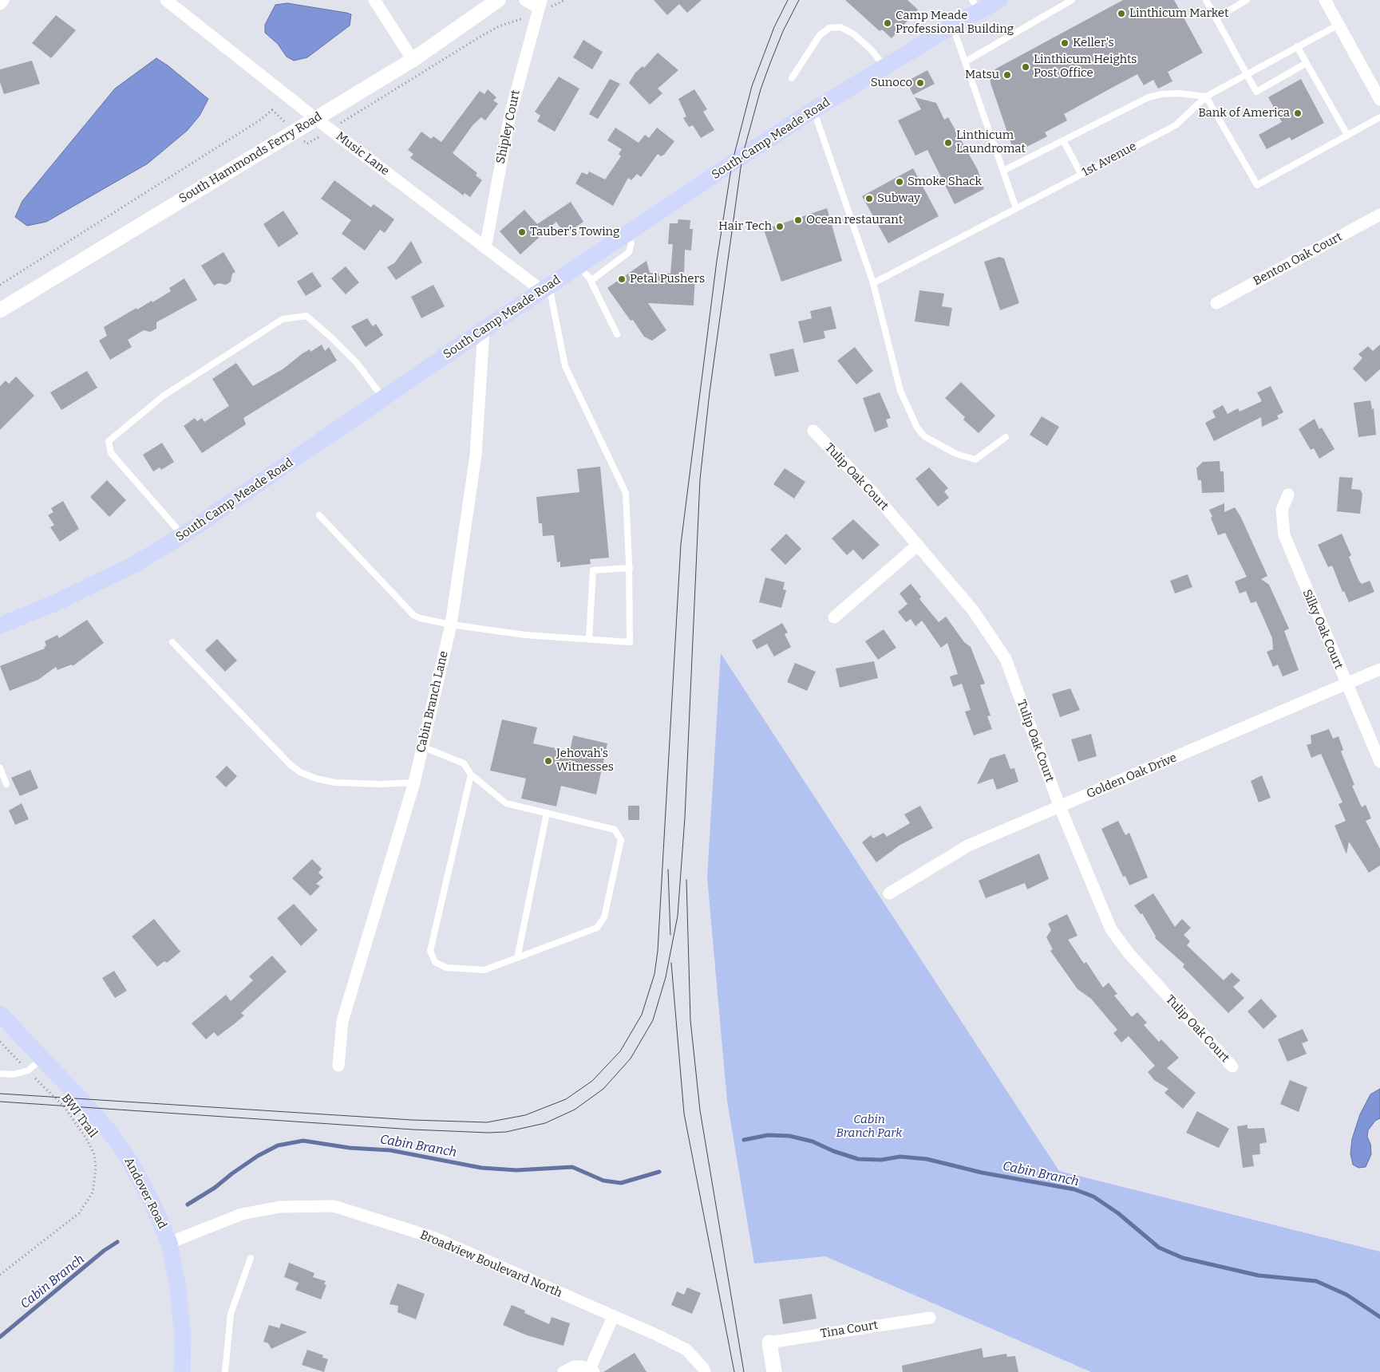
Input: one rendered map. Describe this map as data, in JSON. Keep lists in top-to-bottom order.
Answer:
{
  "streets": {
    "main road": ["South Camp Meade Road", "Andover Road"],
    "street": [
      "Shipley Court",
      "Music Lane",
      "South Hammonds Ferry Road",
      "Benton Oak Court",
      "Tulip Oak Court",
      "Silky Oak Court",
      "Cabin Branch Lane",
      "Golden Oak Drive",
      "Broadview Boulevard North",
      "Tina Court"
    ],
    "lane": ["1st Avenue"],
    "path": ["BWI Trail"]
  },
  "crossings": [
    ["Shipley Court", "Music Lane"],
    ["South Camp Meade Road", "Music Lane"],
    ["South Camp Meade Road", "Cabin Branch Lane"],
    ["Music Lane", "South Hammonds Ferry Road"],
    ["Tulip Oak Court", "Golden Oak Drive"],
    ["Silky Oak Court", "Golden Oak Drive"],
    ["Andover Road", "Broadview Boulevard North"]
  ],
  "water": ["Cabin Branch"],
  "parks": ["Cabin Branch Park"],
  "places": [
    "Linthicum Market",
    "Camp Meade Professional Building",
    "Keller's",
    "Linthicum Heights Post Office",
    "Matsu",
    "Sunoco",
    "Bank of America",
    "Linthicum Laundromat",
    "Smoke Shack",
    "Subway",
    "Ocean restaurant",
    "Hair Tech",
    "Tauber's Towing",
    "Petal Pushers",
    "Jehovah's Witnesses"
  ]
}
